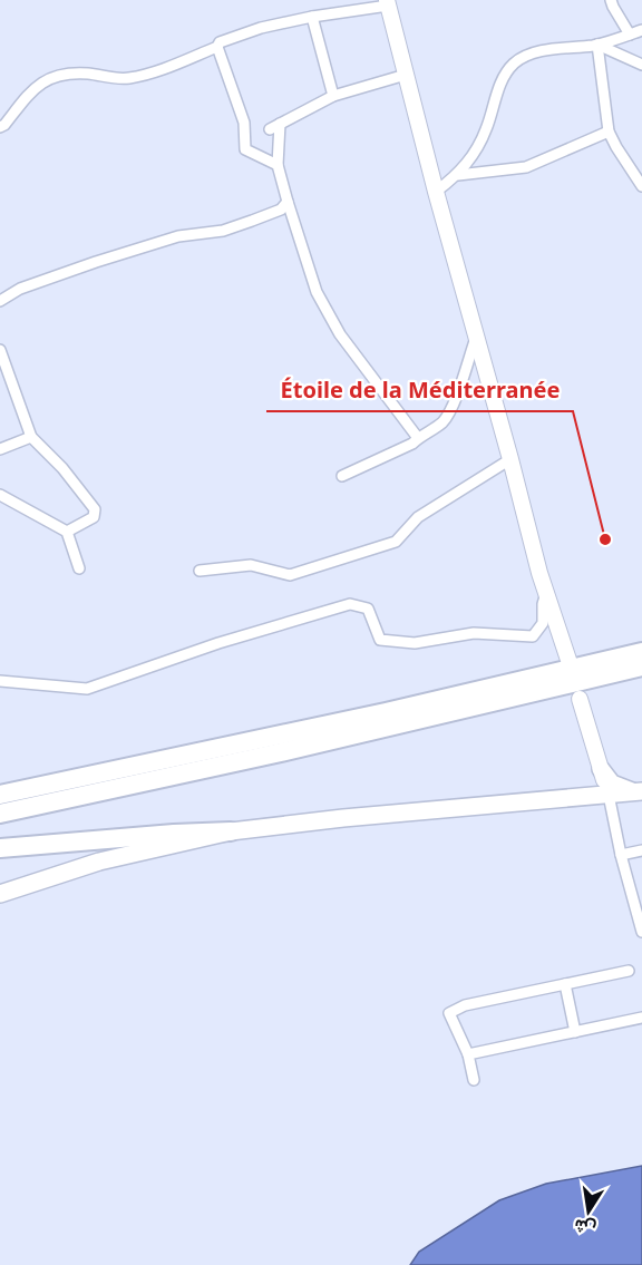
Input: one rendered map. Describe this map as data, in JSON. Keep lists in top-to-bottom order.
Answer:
{
  "places": ["Étoile de la Méditerranée"],
  "north": "bottom"
}
